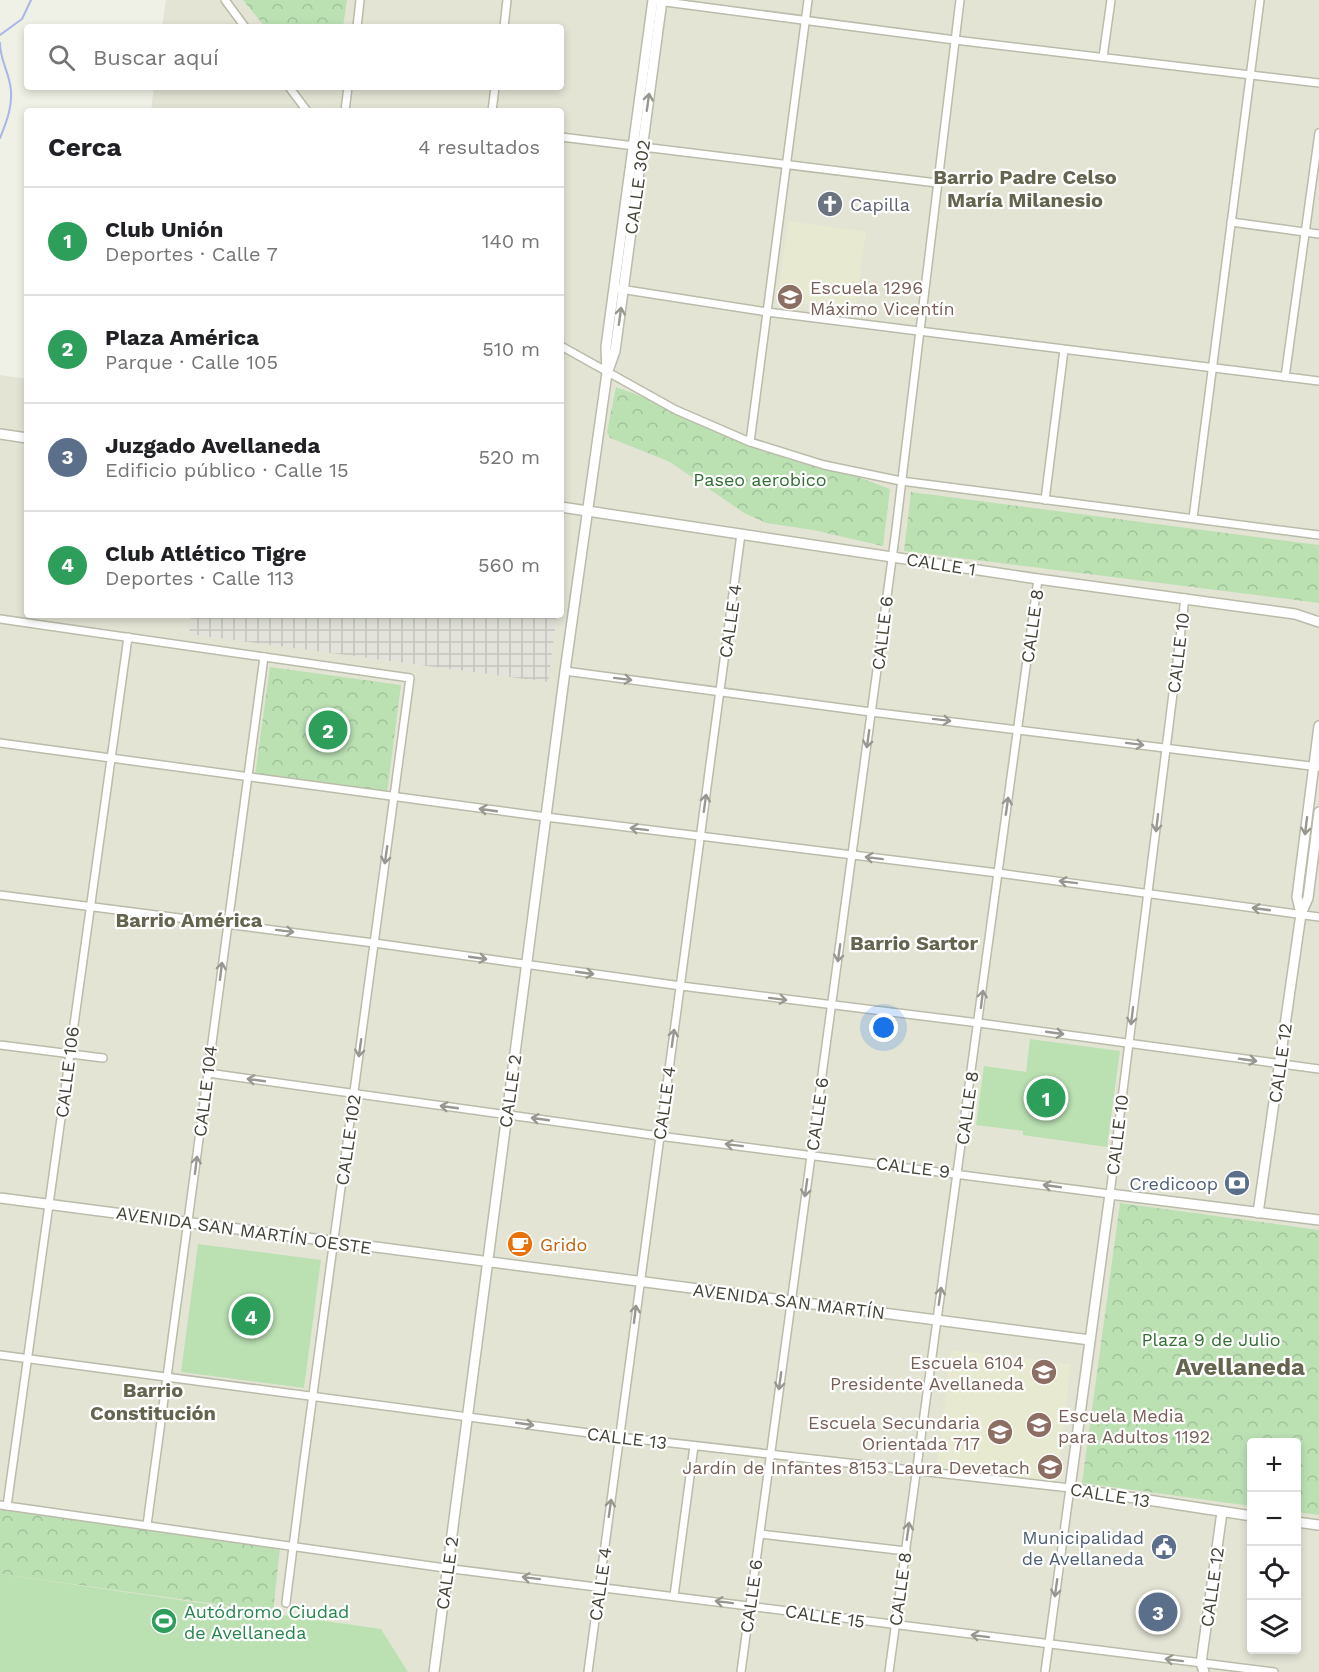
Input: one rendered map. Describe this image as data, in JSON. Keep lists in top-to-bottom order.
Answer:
{
  "streets": {
    "street": [
      "CALLE 302",
      "CALLE 1",
      "CALLE 4",
      "CALLE 8",
      "CALLE 6",
      "CALLE 10",
      "CALLE 12",
      "CALLE 106",
      "CALLE 104",
      "CALLE 2",
      "CALLE 102",
      "CALLE 9",
      "AVENIDA SAN MARTÍN OESTE",
      "AVENIDA SAN MARTÍN",
      "CALLE 13",
      "CALLE 15"
    ]
  },
  "crossings": [
    ["CALLE 302", "CALLE 1"],
    ["CALLE 302", "CALLE 2"],
    ["CALLE 1", "CALLE 4"],
    ["CALLE 1", "CALLE 8"],
    ["CALLE 1", "CALLE 6"],
    ["CALLE 1", "CALLE 10"],
    ["CALLE 1", "CALLE 2"],
    ["CALLE 4", "CALLE 9"],
    ["CALLE 4", "AVENIDA SAN MARTÍN"],
    ["CALLE 4", "CALLE 13"],
    ["CALLE 4", "CALLE 15"],
    ["CALLE 8", "CALLE 9"],
    ["CALLE 8", "AVENIDA SAN MARTÍN"],
    ["CALLE 8", "CALLE 13"],
    ["CALLE 8", "CALLE 15"],
    ["CALLE 6", "CALLE 9"],
    ["CALLE 6", "AVENIDA SAN MARTÍN"],
    ["CALLE 6", "CALLE 13"],
    ["CALLE 6", "CALLE 15"],
    ["CALLE 10", "CALLE 9"],
    ["CALLE 10", "AVENIDA SAN MARTÍN"],
    ["CALLE 10", "CALLE 13"],
    ["CALLE 10", "CALLE 15"],
    ["CALLE 12", "CALLE 9"],
    ["CALLE 12", "CALLE 13"],
    ["CALLE 12", "CALLE 15"],
    ["CALLE 106", "AVENIDA SAN MARTÍN OESTE"],
    ["CALLE 106", "CALLE 13"],
    ["CALLE 106", "CALLE 15"],
    ["CALLE 104", "CALLE 102"],
    ["CALLE 104", "CALLE 9"],
    ["CALLE 104", "AVENIDA SAN MARTÍN OESTE"],
    ["CALLE 104", "CALLE 13"],
    ["CALLE 104", "CALLE 15"],
    ["CALLE 2", "CALLE 9"],
    ["CALLE 2", "AVENIDA SAN MARTÍN OESTE"],
    ["CALLE 2", "AVENIDA SAN MARTÍN"],
    ["CALLE 2", "CALLE 13"],
    ["CALLE 2", "CALLE 15"],
    ["CALLE 102", "CALLE 9"],
    ["CALLE 102", "AVENIDA SAN MARTÍN OESTE"],
    ["CALLE 102", "CALLE 13"],
    ["CALLE 102", "CALLE 15"],
    ["AVENIDA SAN MARTÍN OESTE", "AVENIDA SAN MARTÍN"]
  ],
  "one_way": [
    "CALLE 4",
    "CALLE 8",
    "CALLE 6",
    "CALLE 10",
    "CALLE 9",
    "CALLE 15"
  ],
  "districts": [
    "Barrio Padre Celso María Milanesio",
    "Barrio América",
    "Barrio Sartor",
    "Avellaneda",
    "Barrio Constitución"
  ],
  "parks": ["Paseo aerobico", "Plaza 9 de Julio"],
  "places": {
    "church": ["Capilla"],
    "school or university": [
      "Escuela 1296 Máximo Vicentín",
      "Escuela 6104 Presidente Avellaneda",
      "Escuela Media para Adultos 1192",
      "Escuela Secundaria Orientada 717",
      "Jardín de Infantes 8153 Laura Devetach"
    ],
    "bank": ["Credicoop"],
    "cafe": ["Grido"],
    "public building": ["Municipalidad de Avellaneda"],
    "sports": ["Autódromo Ciudad de Avellaneda"]
  },
  "page": {
    "search": "Buscar aquí",
    "heading": ["Cerca", "4 resultados"],
    "list": [
      {
        "mark": "1",
        "name": "Club Unión",
        "note": "Deportes · Calle 7",
        "value": "140 m"
      },
      {
        "mark": "2",
        "name": "Plaza América",
        "note": "Parque · Calle 105",
        "value": "510 m"
      },
      {
        "mark": "3",
        "name": "Juzgado Avellaneda",
        "note": "Edificio público · Calle 15",
        "value": "520 m"
      },
      {
        "mark": "4",
        "name": "Club Atlético Tigre",
        "note": "Deportes · Calle 113",
        "value": "560 m"
      }
    ],
    "pins": [
      "2",
      "1",
      "4",
      "3"
    ],
    "map_buttons": ["+", "−"]
  }
}
